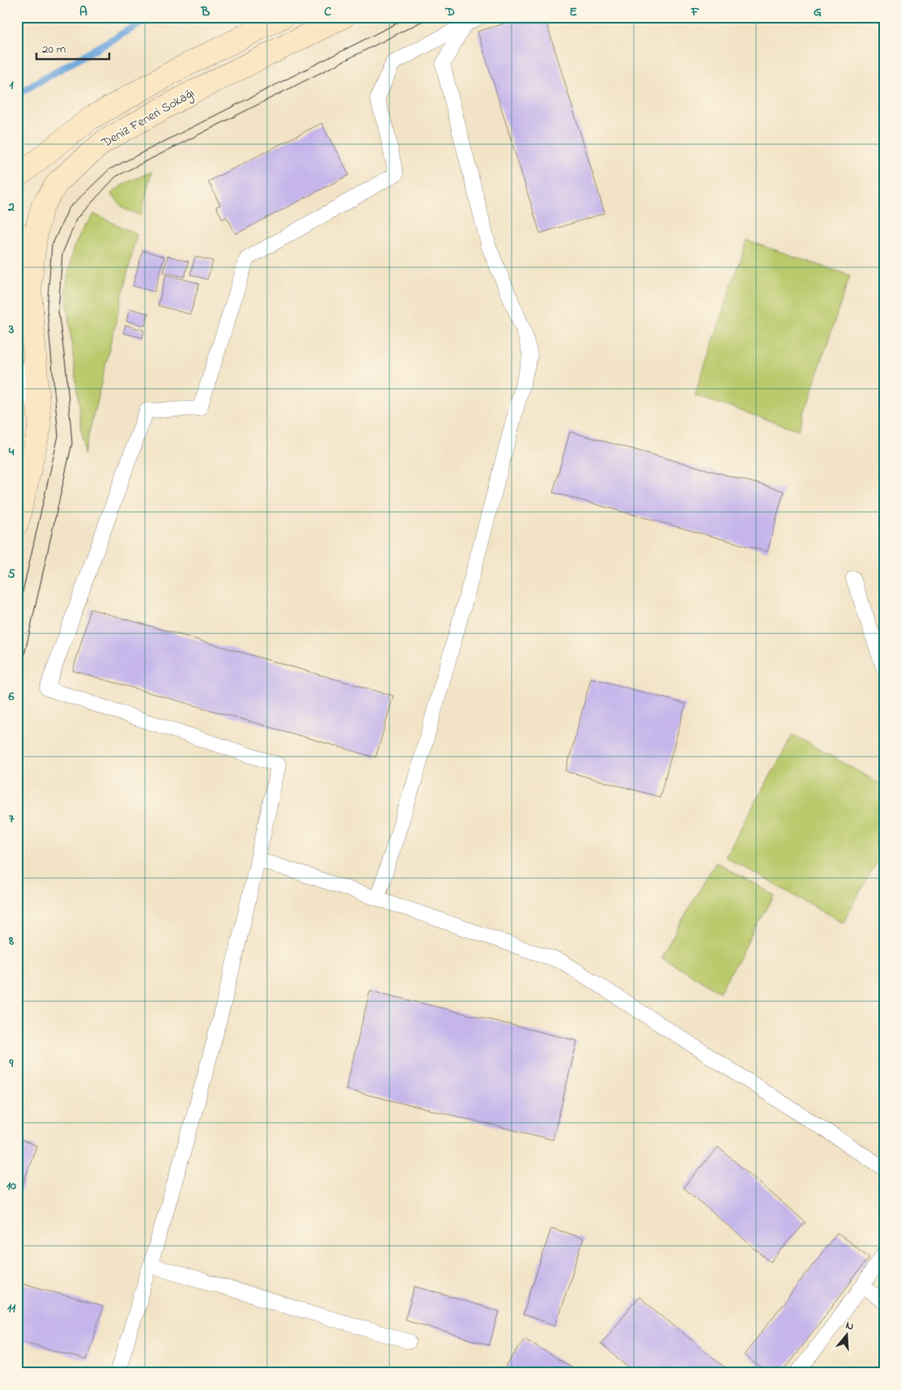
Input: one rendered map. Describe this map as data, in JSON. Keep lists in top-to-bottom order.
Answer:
{
  "streets": {
    "main road": ["Deniz Feneri Sokağı"]
  },
  "scale_bar": "20 m",
  "north": "top",
  "grid": {
    "columns": [
      "A",
      "B",
      "C",
      "D",
      "E",
      "F",
      "G"
    ],
    "rows": [
      "1",
      "2",
      "3",
      "4",
      "5",
      "6",
      "7",
      "8",
      "9",
      "10",
      "11"
    ]
  }
}
